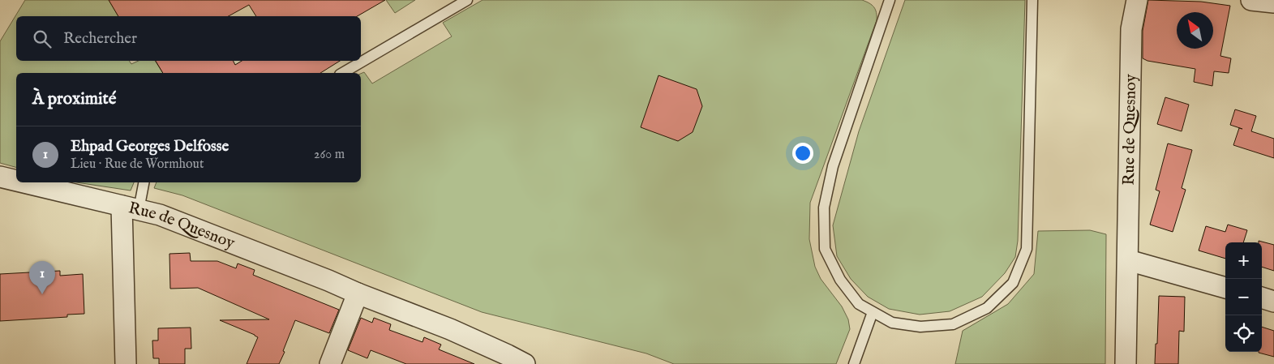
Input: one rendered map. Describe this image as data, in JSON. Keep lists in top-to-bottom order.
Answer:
{
  "streets": {
    "street": ["Rue de Quesnoy"]
  },
  "north": "top left",
  "page": {
    "search": "Rechercher",
    "heading": "À proximité",
    "list": [
      {
        "mark": "1",
        "name": "Ehpad Georges Delfosse",
        "note": "Lieu · Rue de Wormhout",
        "value": "260 m"
      }
    ],
    "map_buttons": ["+", "−"],
    "pins": "1"
  }
}
